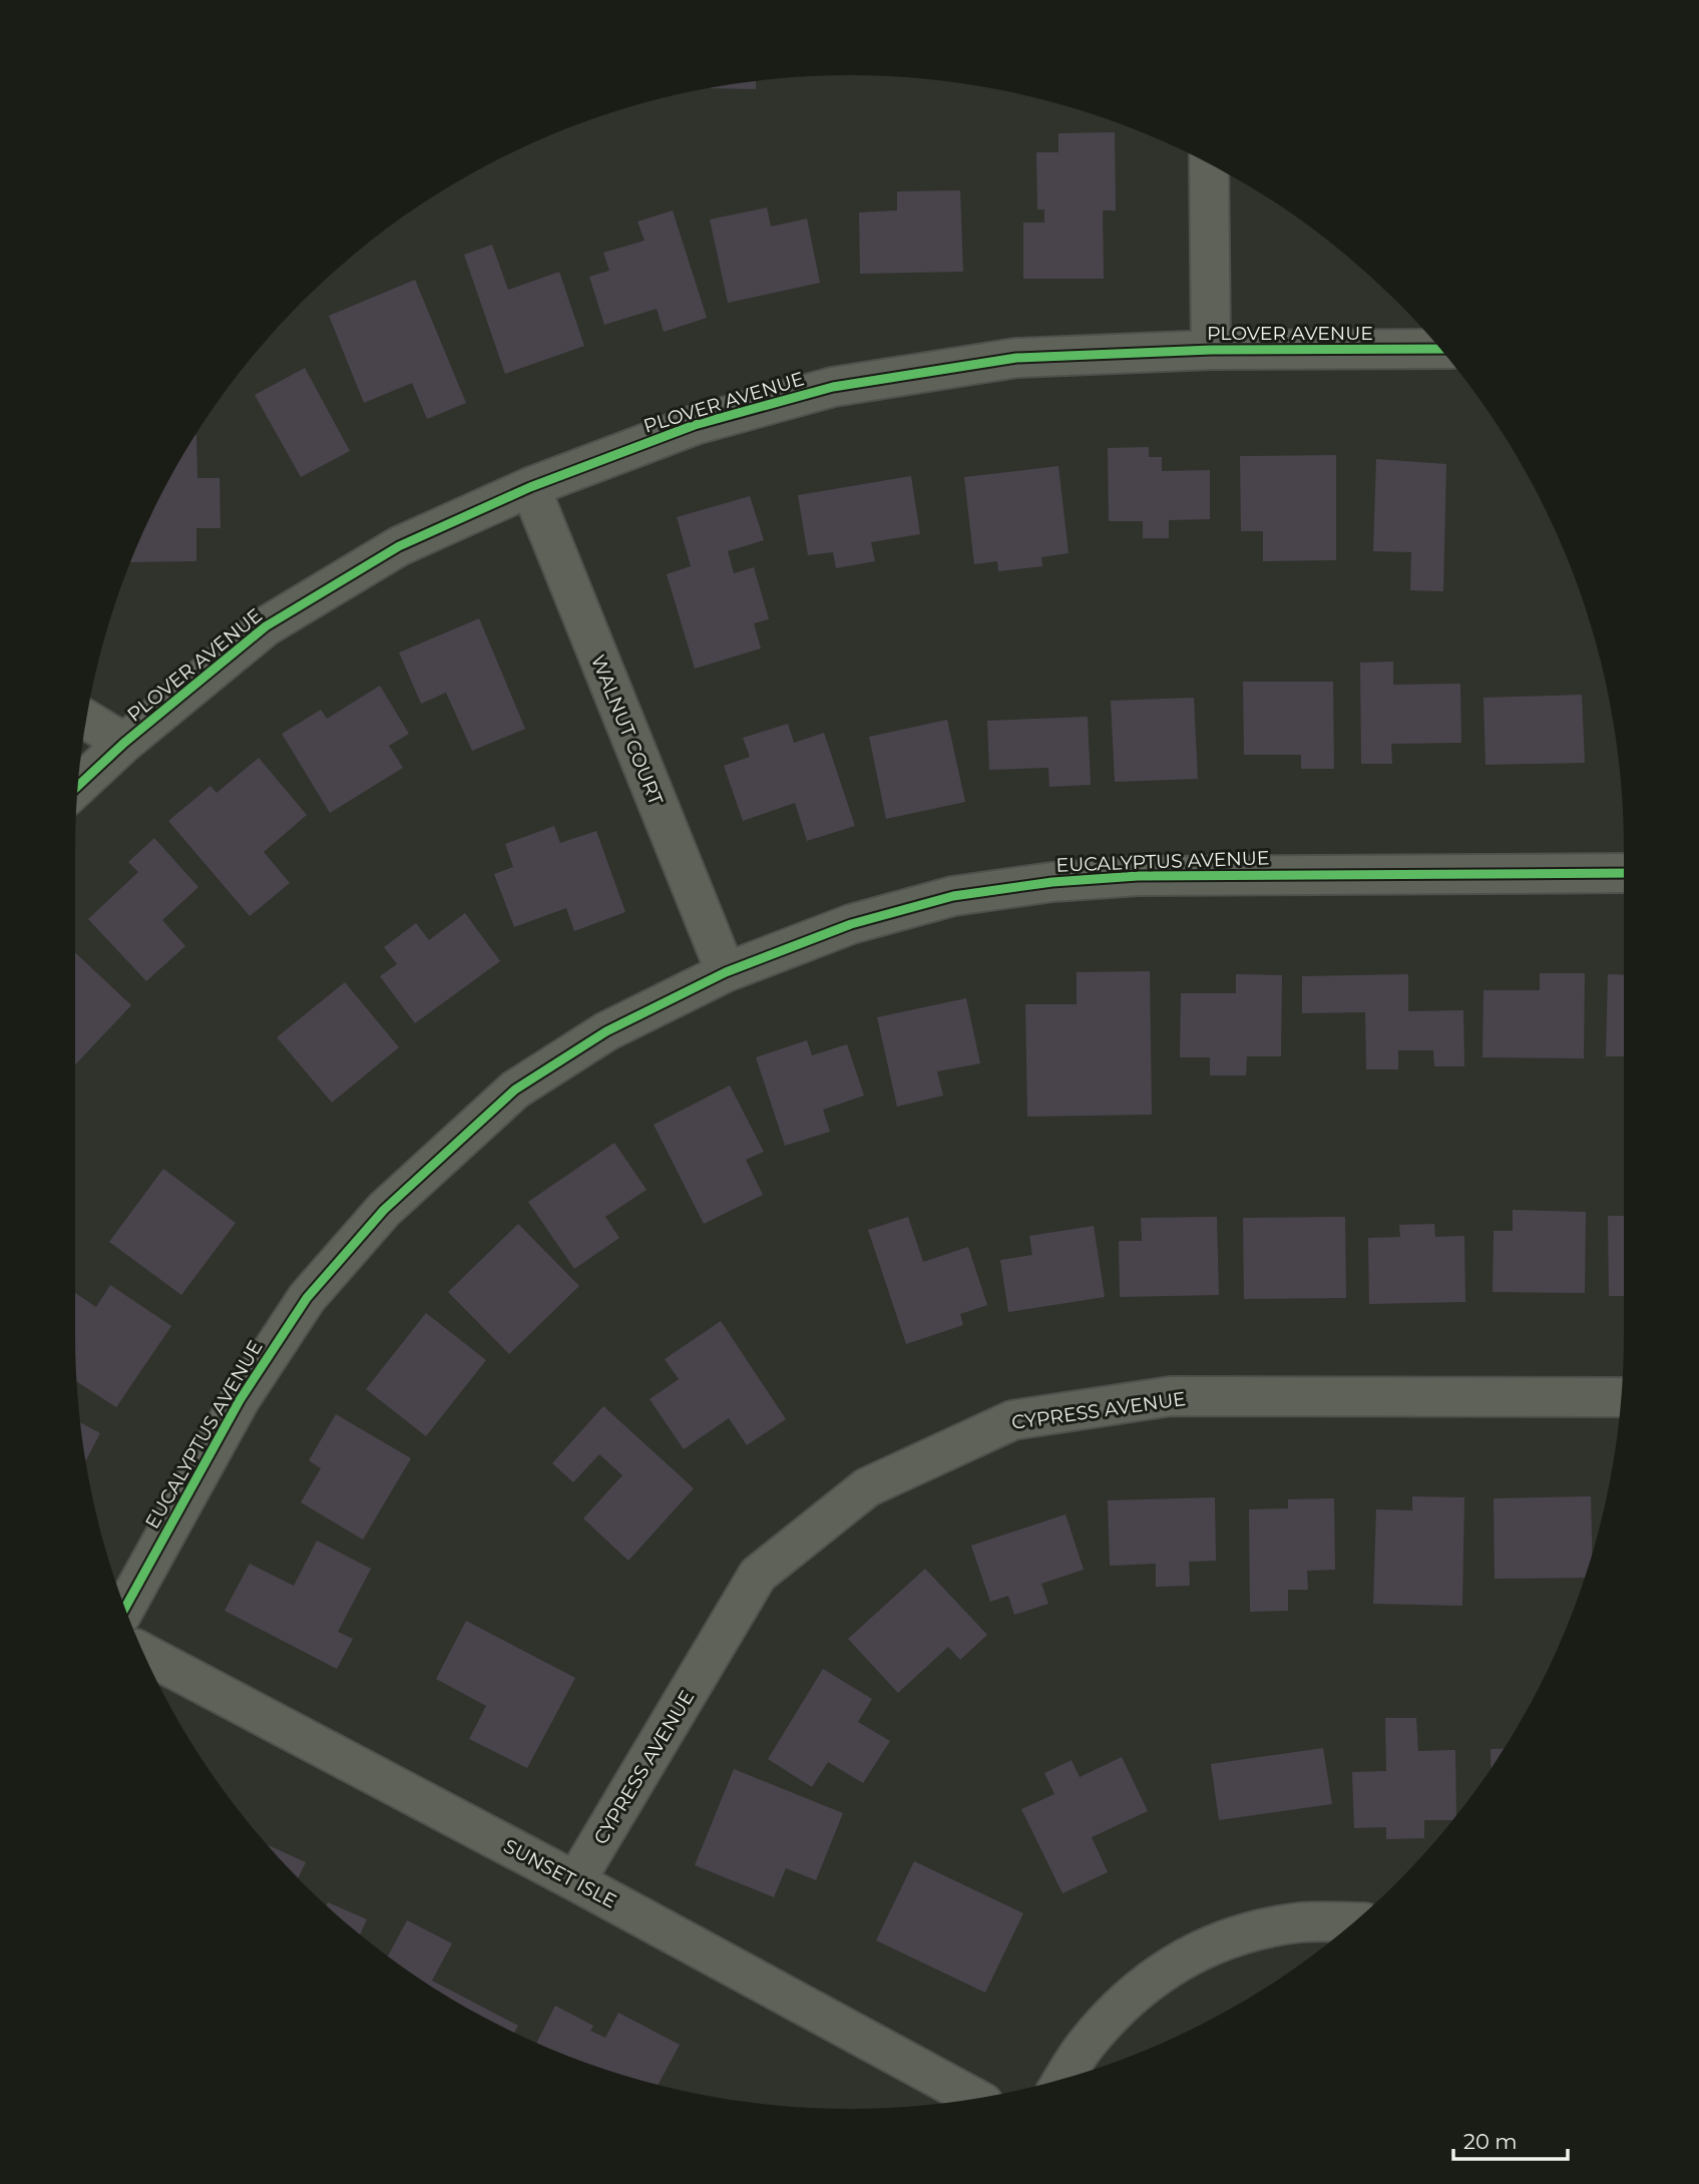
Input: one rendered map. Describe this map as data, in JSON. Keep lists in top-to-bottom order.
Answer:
{
  "streets": {
    "street": [
      "PLOVER AVENUE",
      "WALNUT COURT",
      "EUCALYPTUS AVENUE",
      "CYPRESS AVENUE",
      "SUNSET ISLE"
    ]
  },
  "crossings": [
    ["PLOVER AVENUE", "WALNUT COURT"],
    ["WALNUT COURT", "EUCALYPTUS AVENUE"],
    ["CYPRESS AVENUE", "SUNSET ISLE"]
  ],
  "scale_bar": "20 m"
}
